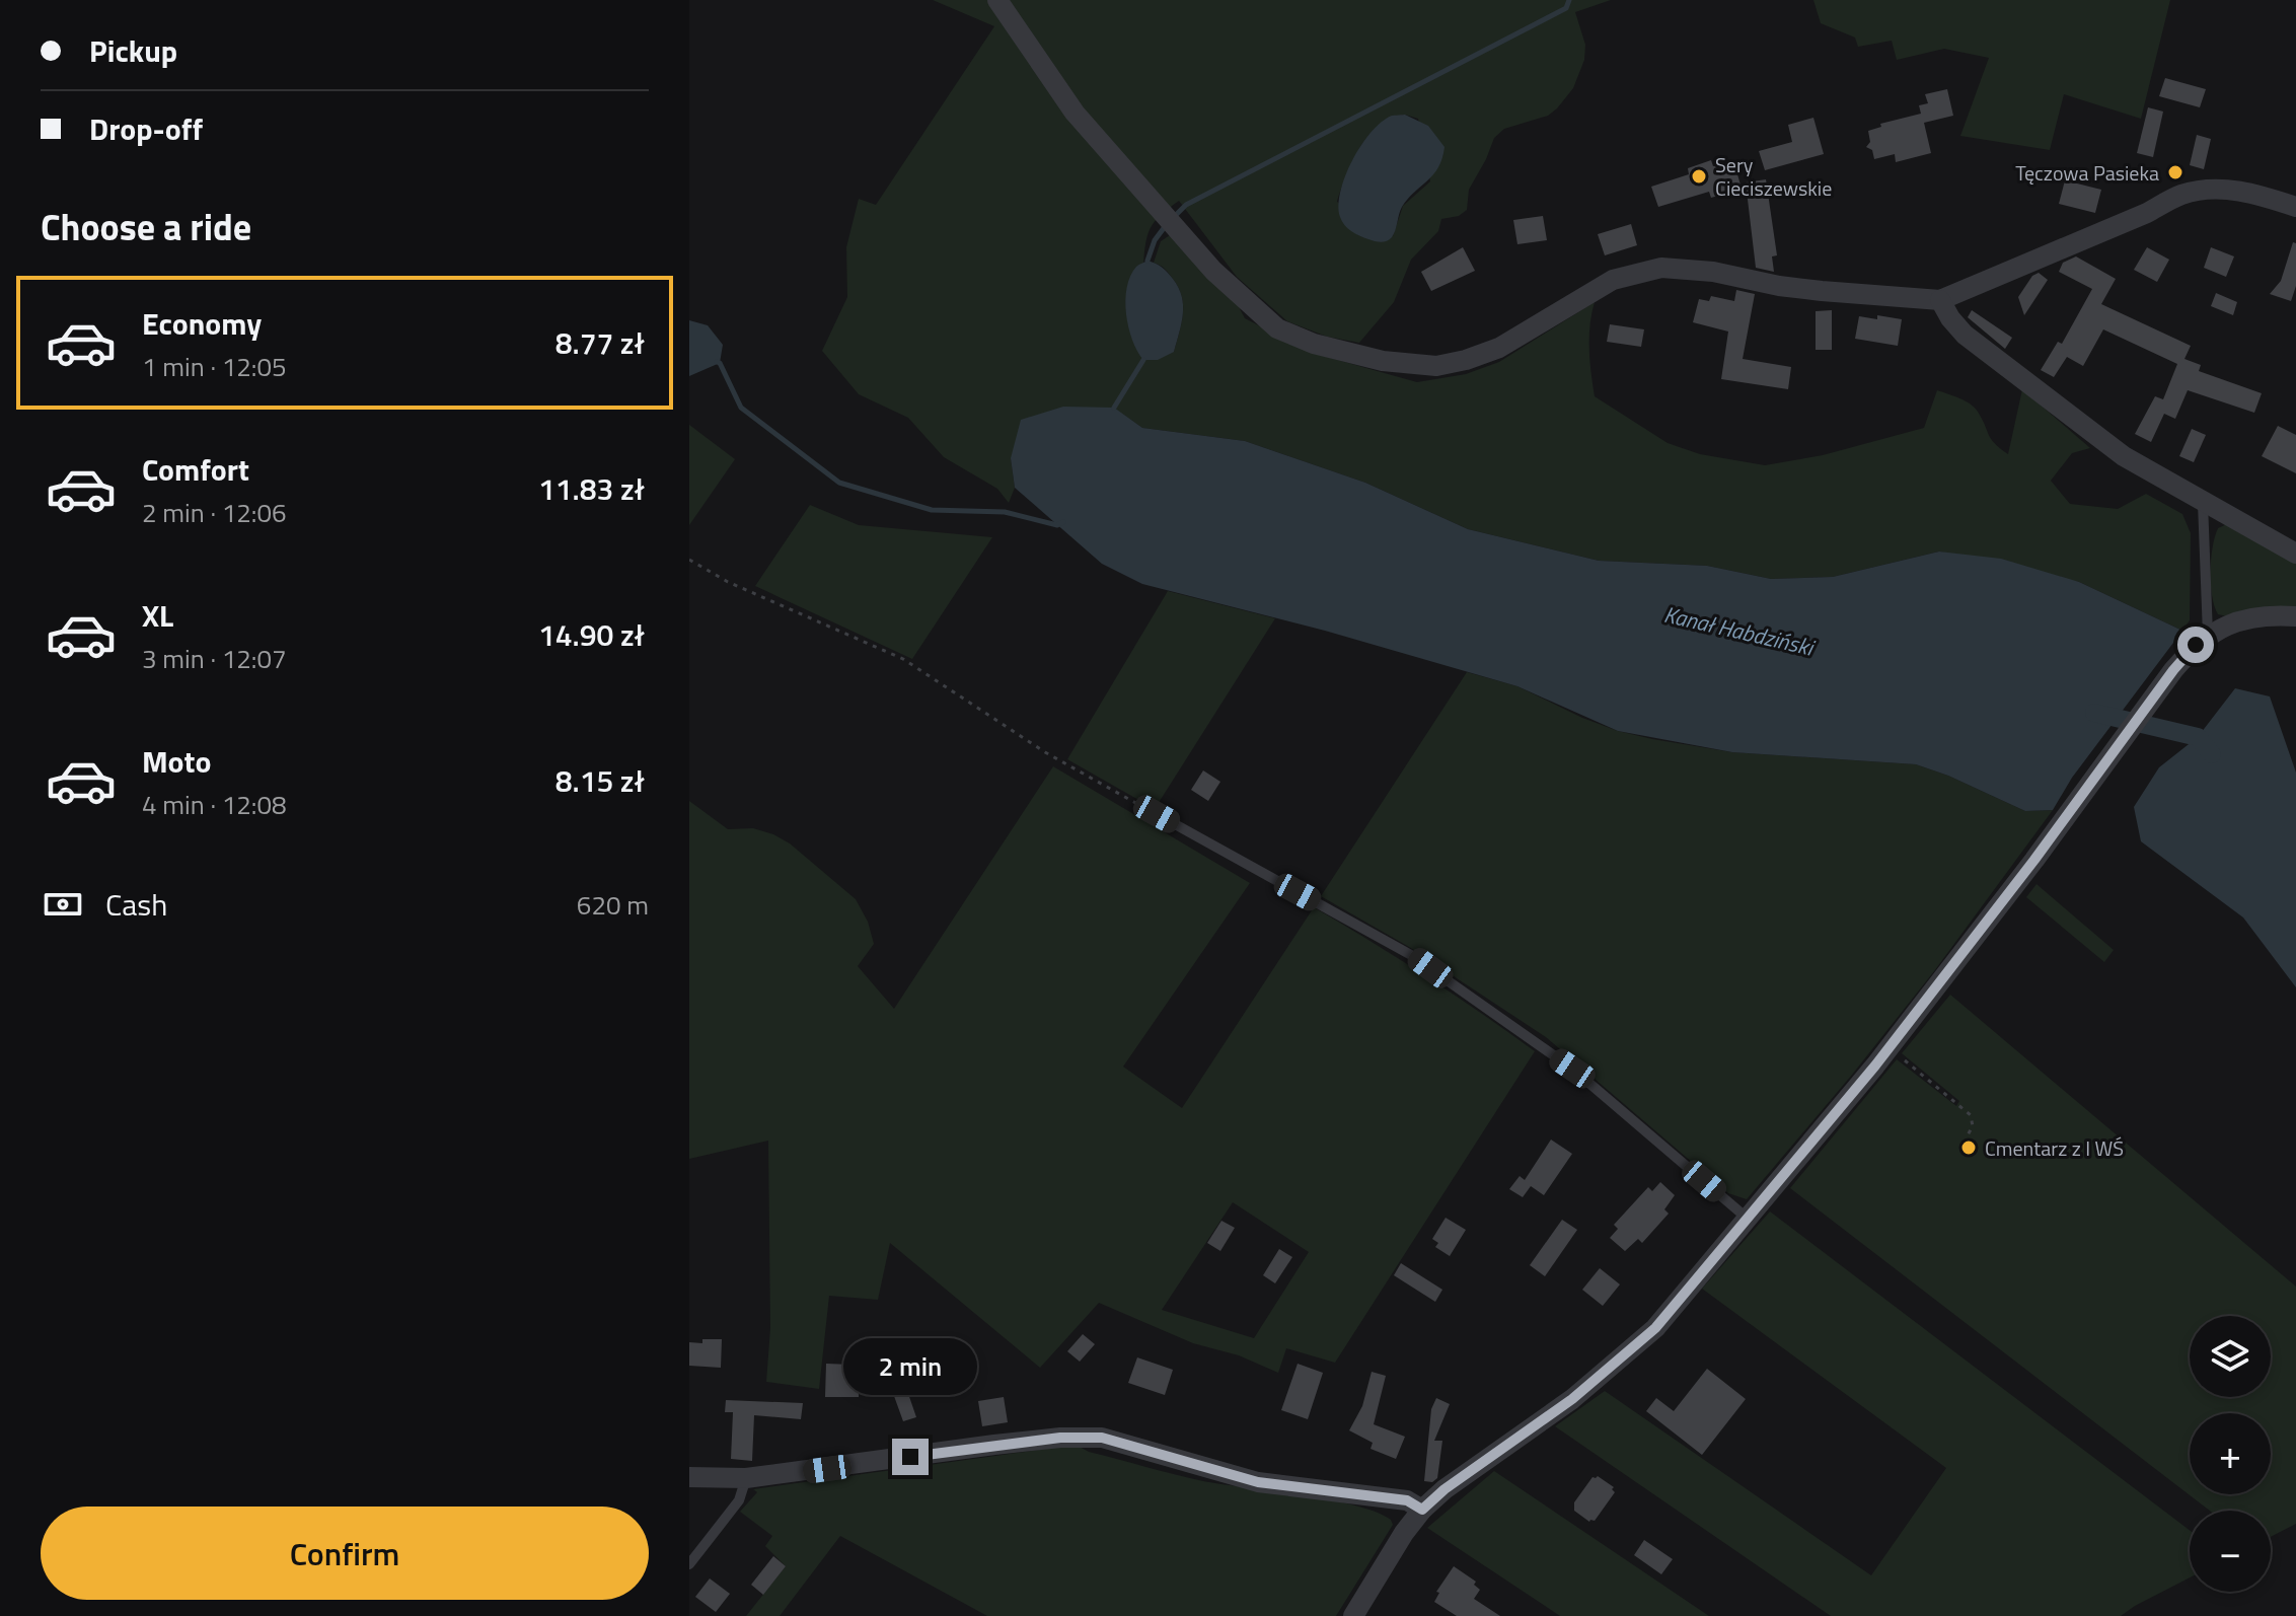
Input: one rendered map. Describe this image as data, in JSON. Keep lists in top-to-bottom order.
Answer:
{
  "water": ["Kanał Habdziński"],
  "places": ["Tęczowa Pasieka", "Sery Cieciszewskie", "Cmentarz z I WŚ"],
  "page": {
    "banner": ["Pickup", "Drop-off"],
    "heading": "Choose a ride",
    "list": [
      {
        "name": "Economy",
        "note": "1 min · 12:05",
        "value": "8.77 zł"
      },
      {
        "name": "Comfort",
        "note": "2 min · 12:06",
        "value": "11.83 zł"
      },
      {
        "name": "XL",
        "note": "3 min · 12:07",
        "value": "14.90 zł"
      },
      {
        "name": "Moto",
        "note": "4 min · 12:08",
        "value": "8.15 zł"
      }
    ],
    "pay": ["Cash", "620 m"],
    "map_buttons": ["+", "−"],
    "bubble": "2 min",
    "buttons": "Confirm"
  }
}
